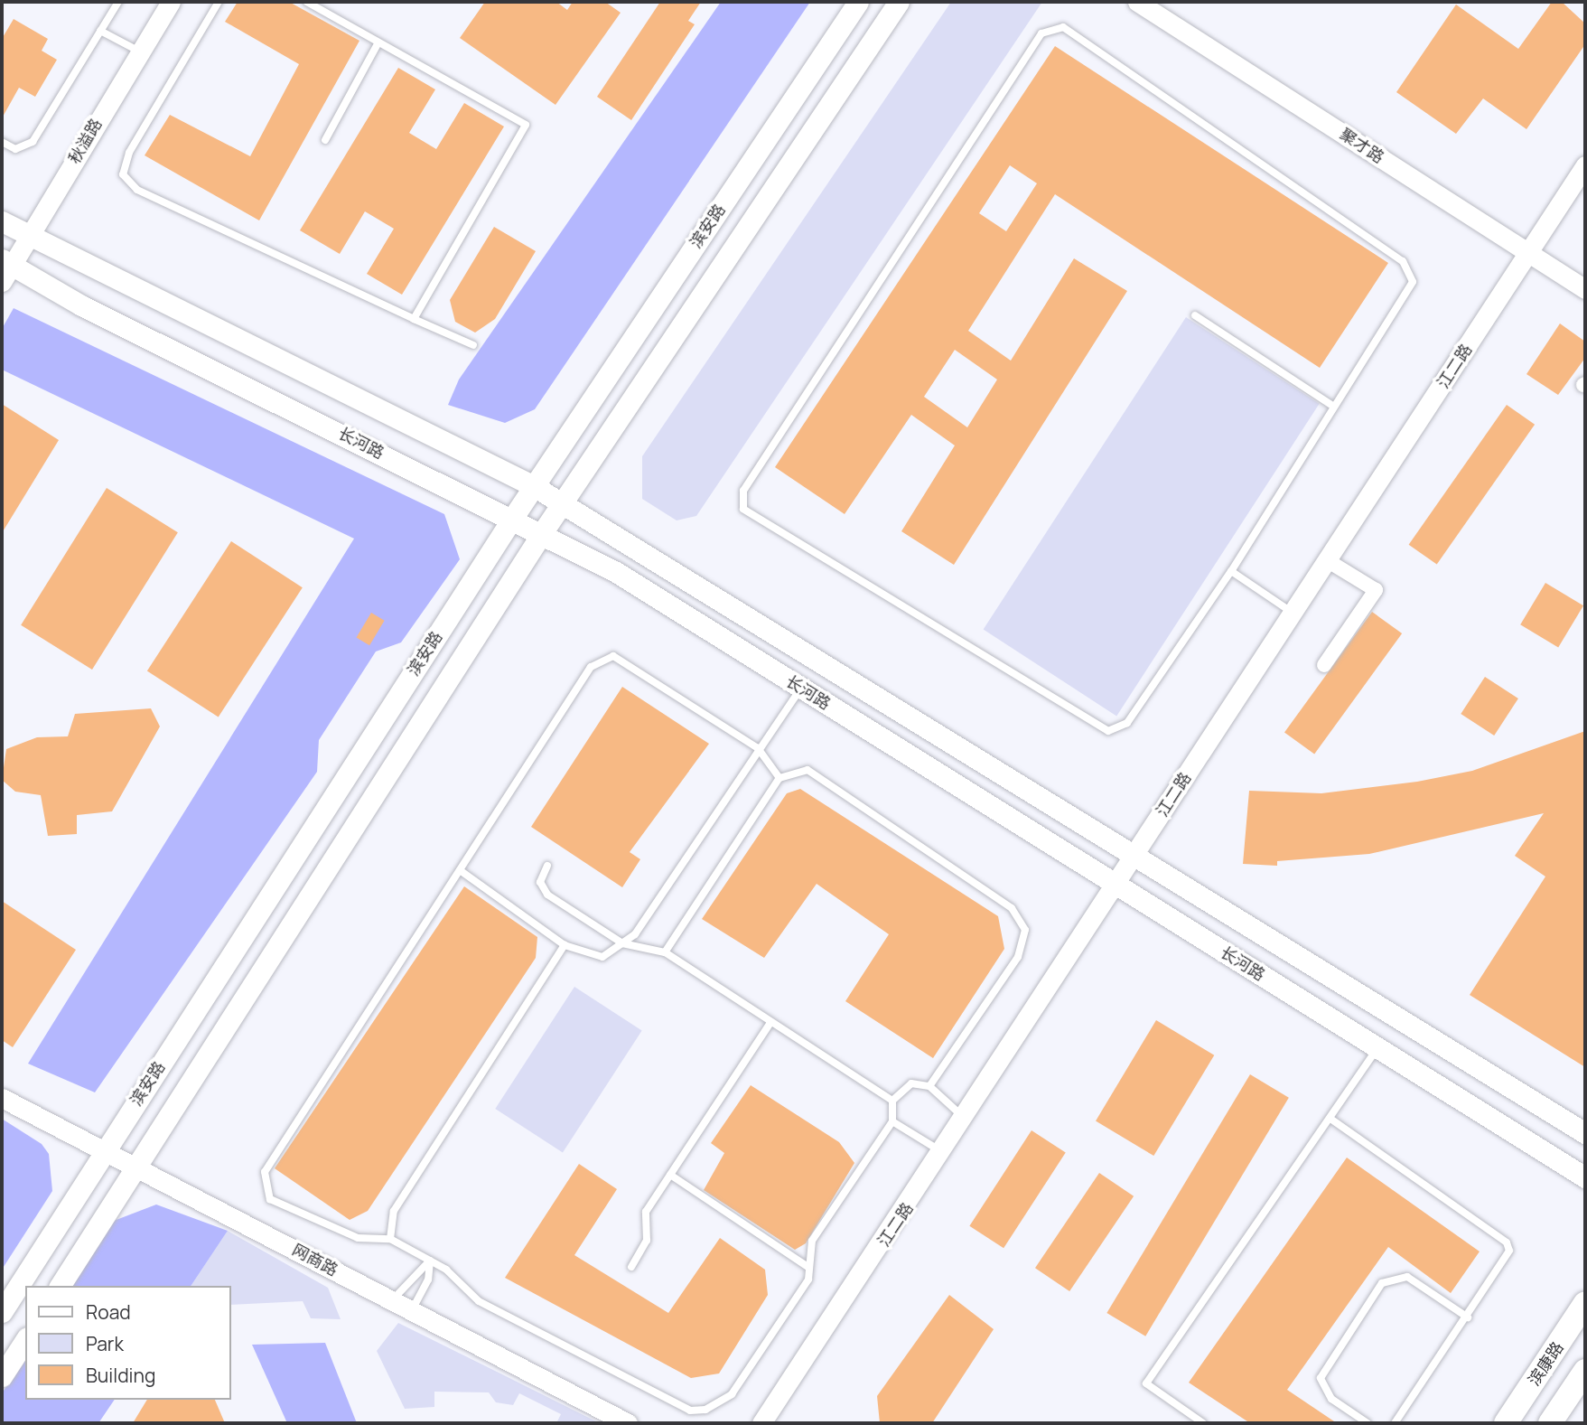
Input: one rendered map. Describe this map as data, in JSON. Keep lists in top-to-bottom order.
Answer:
{
  "streets": {
    "main road": ["滨安路", "长河路", "滨康路"],
    "street": [
      "秋溢路",
      "聚才路",
      "江二路",
      "网商路"
    ]
  },
  "crossings": [
    ["秋溢路", "长河路"],
    ["聚才路", "江二路"],
    ["滨安路", "长河路"],
    ["滨安路", "网商路"],
    ["江二路", "长河路"]
  ],
  "legend": ["Road", "Park", "Building"]
}
